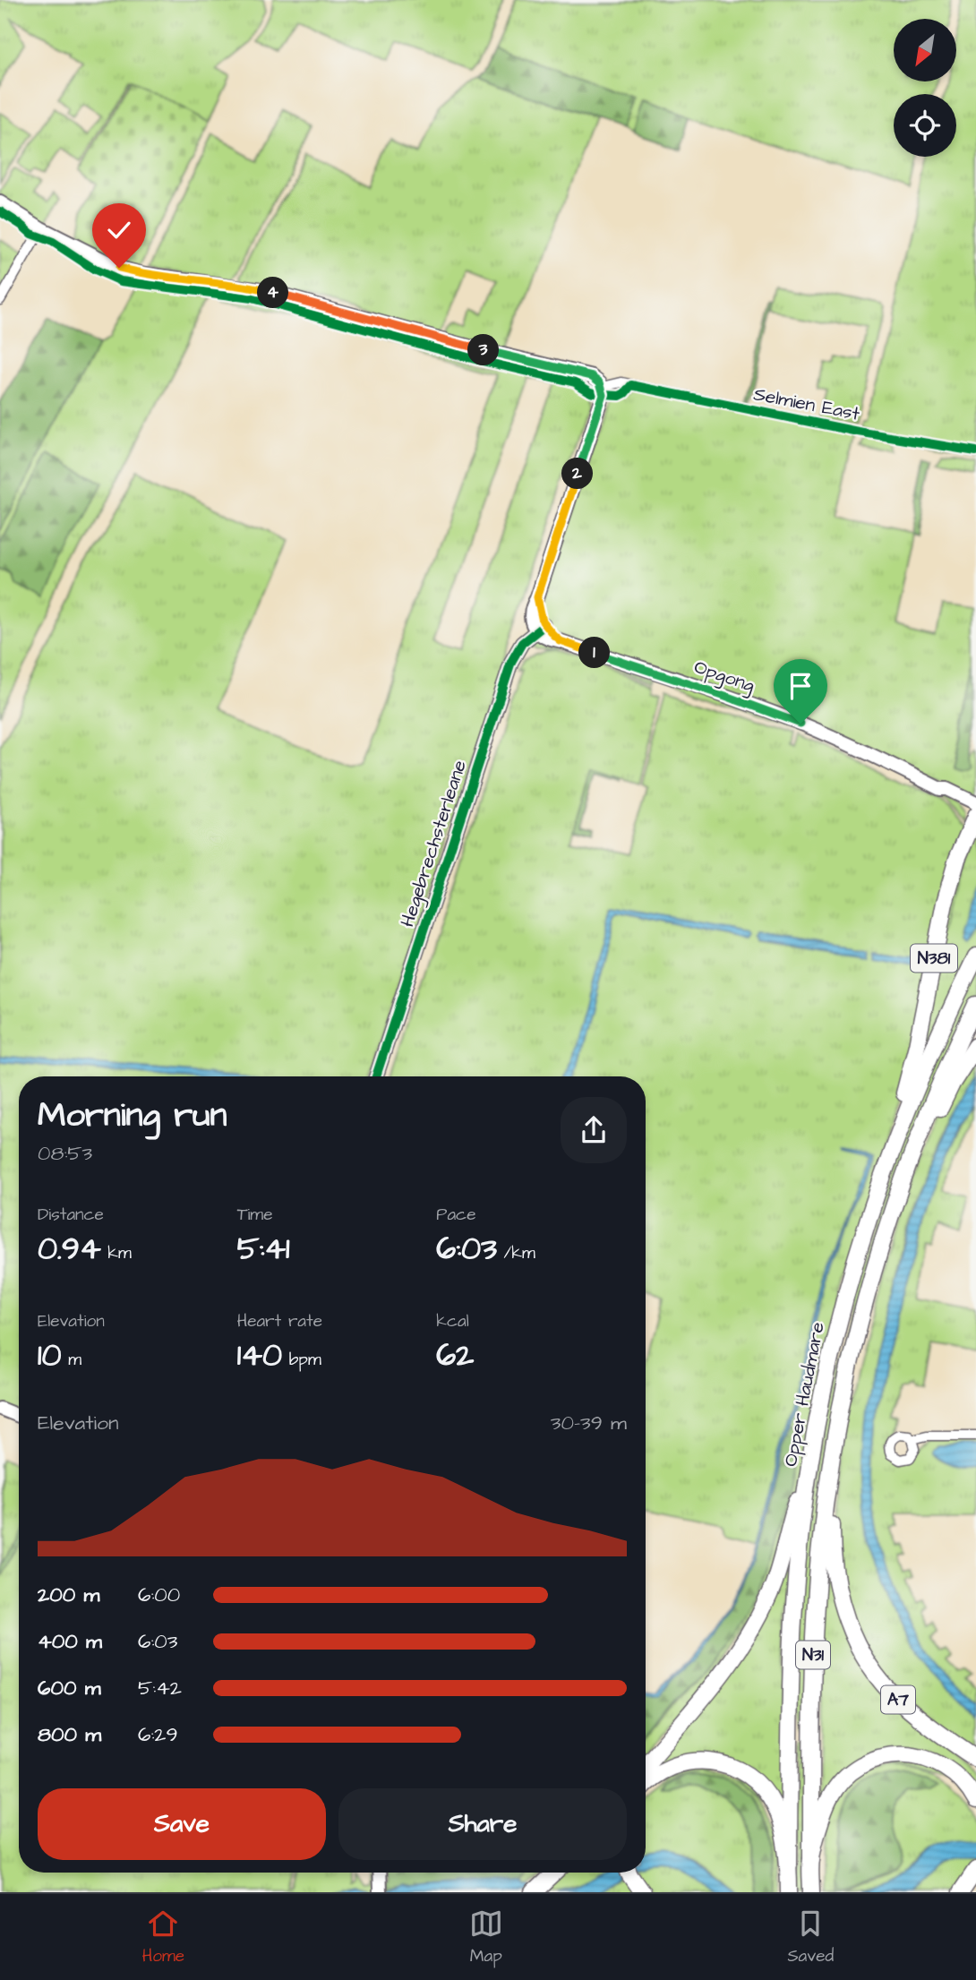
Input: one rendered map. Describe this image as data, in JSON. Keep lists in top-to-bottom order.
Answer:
{
  "streets": {
    "highway": [
      "N381",
      "Opper Haudmare",
      "N31",
      "A7"
    ],
    "main road": ["Opgong", "Hegebrechsterleane"],
    "street": ["Selmien East"]
  },
  "crossings": [
    ["Opgong", "Hegebrechsterleane"],
    ["Opgong", "N381"],
    ["N381", "Opper Haudmare"],
    ["Opper Haudmare", "N31"],
    ["N31", "A7"]
  ],
  "north": "bottom left",
  "page": {
    "pins": [
      "4",
      "3",
      "2",
      "1"
    ],
    "heading": ["Morning run", "08:53"],
    "stats": [
      ["Distance", "0.94 km"],
      ["Time", "5:41"],
      ["Pace", "6:03 /km"],
      ["Elevation", "10 m"],
      ["Heart rate", "140 bpm"],
      ["kcal", "62"]
    ],
    "chart": ["Elevation", "30–39 m"],
    "list": [
      {
        "name": "200 m",
        "note": "6:00"
      },
      {
        "name": "400 m",
        "note": "6:03"
      },
      {
        "name": "600 m",
        "note": "5:42"
      },
      {
        "name": "800 m",
        "note": "6:29"
      }
    ],
    "buttons": ["Save", "Share"],
    "tabs": ["Home", "Map", "Saved"]
  }
}
